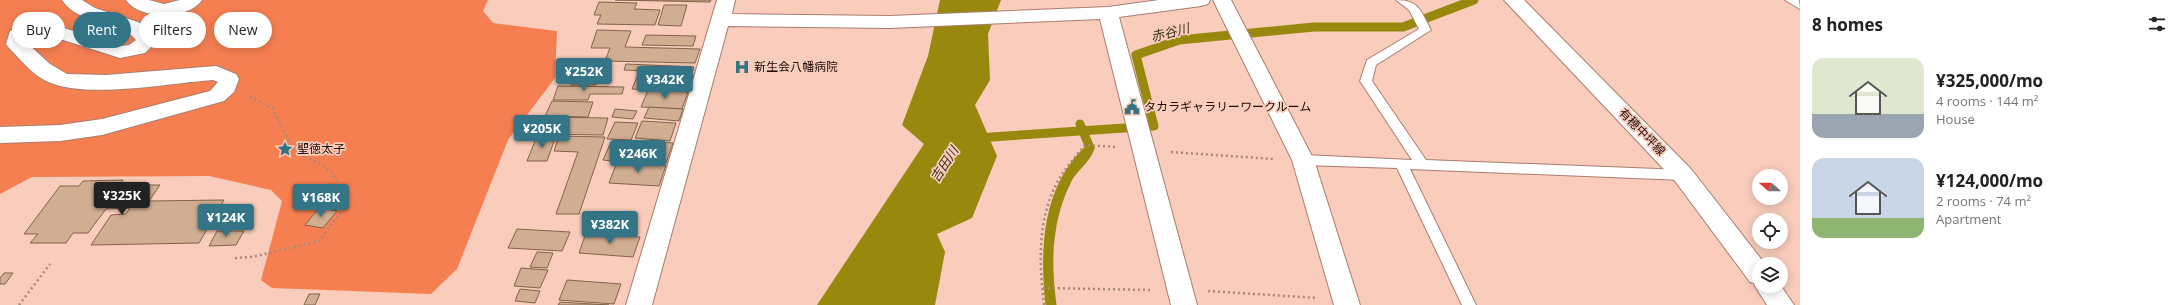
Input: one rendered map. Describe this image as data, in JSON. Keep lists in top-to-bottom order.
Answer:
{
  "streets": {
    "street": ["有穂中坪線"]
  },
  "water": ["赤谷川", "吉田川"],
  "places": {
    "hospital": ["新生会八幡病院"],
    "public building": ["タカラギャラリーワークルーム"],
    "place": ["聖徳太子"]
  },
  "north": "left",
  "page": {
    "heading": "8 homes",
    "chip": [
      "Buy",
      "Rent",
      "Filters",
      "New"
    ],
    "list": [
      {
        "name": "¥325,000/mo",
        "note": "4 rooms · 144 m² · House"
      },
      {
        "name": "¥124,000/mo",
        "note": "2 rooms · 74 m² · Apartment"
      }
    ],
    "price": [
      "¥252K",
      "¥342K",
      "¥205K",
      "¥246K",
      "¥325K",
      "¥168K",
      "¥124K",
      "¥382K"
    ]
  }
}
